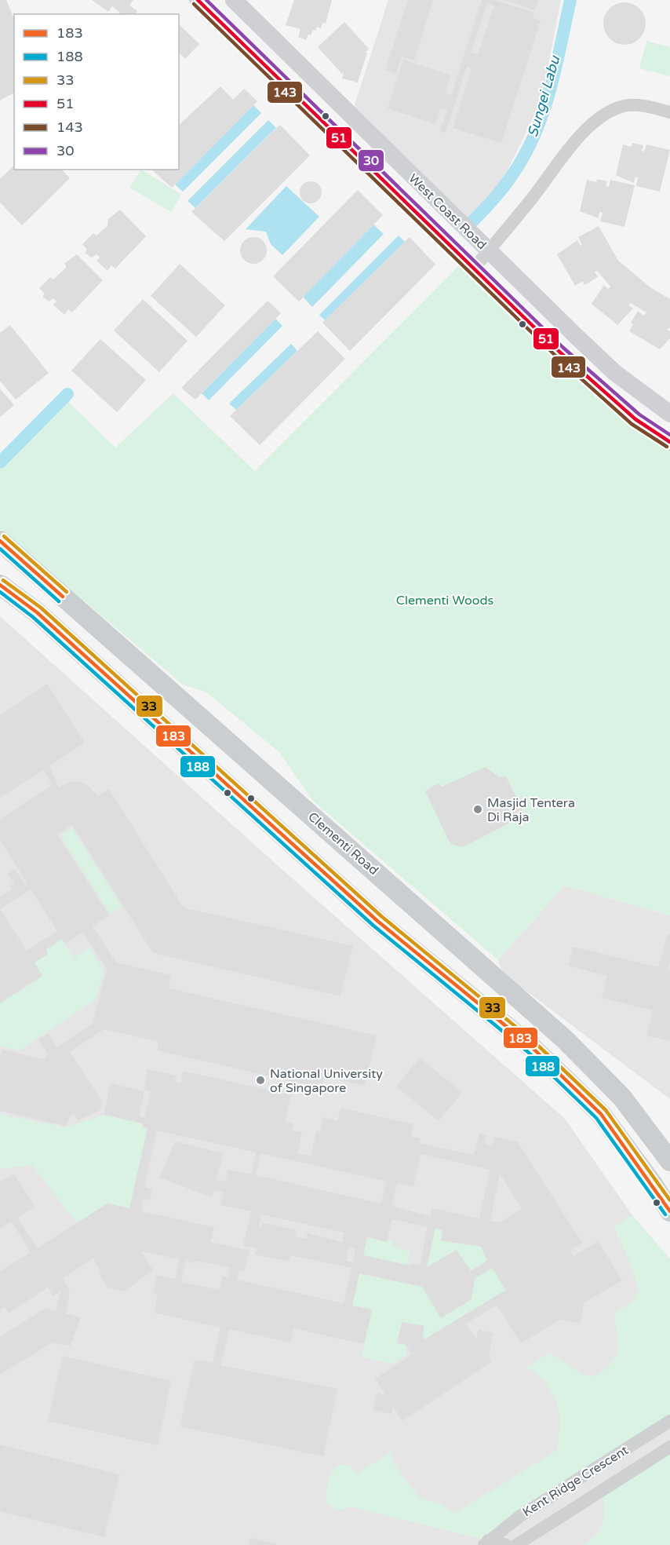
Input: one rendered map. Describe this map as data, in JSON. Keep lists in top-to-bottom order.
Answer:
{
  "streets": {
    "main road": ["West Coast Road", "Clementi Road"],
    "street": ["Kent Ridge Crescent"]
  },
  "water": ["Sungei Labu"],
  "parks": ["Clementi Woods"],
  "places": ["Masjid Tentera Di Raja", "National University of Singapore"],
  "lines": [
    "transit line 51",
    "transit line 30",
    "transit line 143",
    "transit line 33",
    "transit line 183",
    "transit line 188"
  ],
  "legend": [
    "183",
    "188",
    "33",
    "51",
    "143",
    "30"
  ]
}
